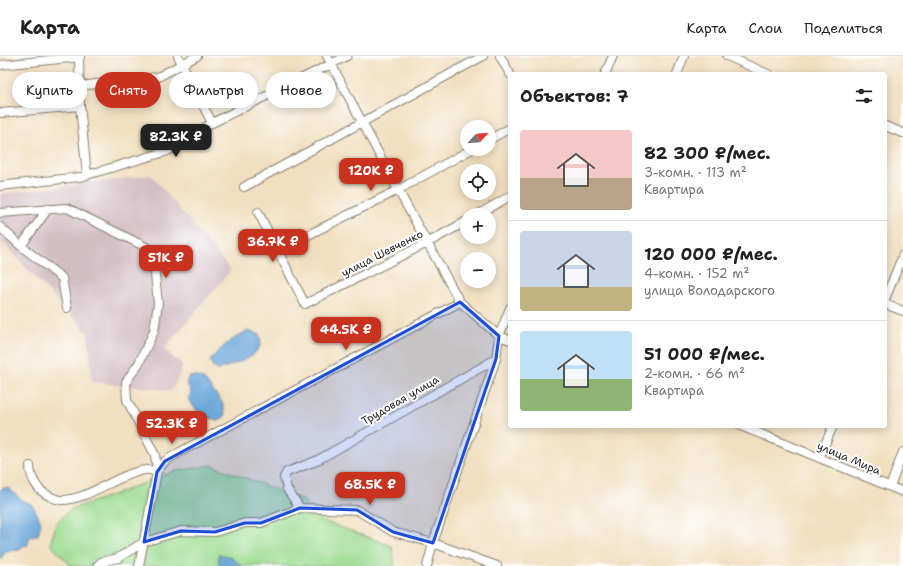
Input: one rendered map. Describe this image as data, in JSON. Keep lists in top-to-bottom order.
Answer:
{
  "streets": {
    "street": ["улица Шевченко", "Трудовая улица", "улица Мира"]
  },
  "north": "top right",
  "page": {
    "header": "Карта",
    "nav": ["Карта", "Слои", "Поделиться"],
    "chip": [
      "Купить",
      "Снять",
      "Фильтры",
      "Новое"
    ],
    "heading": "Объектов: 7",
    "map_buttons": ["+", "−"],
    "list": [
      {
        "name": "82 300 ₽/мес.",
        "note": "3-комн. · 113 m² · Квартира"
      },
      {
        "name": "120 000 ₽/мес.",
        "note": "4-комн. · 152 m² · улица Володарского"
      },
      {
        "name": "51 000 ₽/мес.",
        "note": "2-комн. · 66 m² · Квартира"
      }
    ],
    "price": [
      "82.3K ₽",
      "120K ₽",
      "36.7K ₽",
      "51K ₽",
      "44.5K ₽",
      "52.3K ₽",
      "68.5K ₽"
    ]
  }
}
